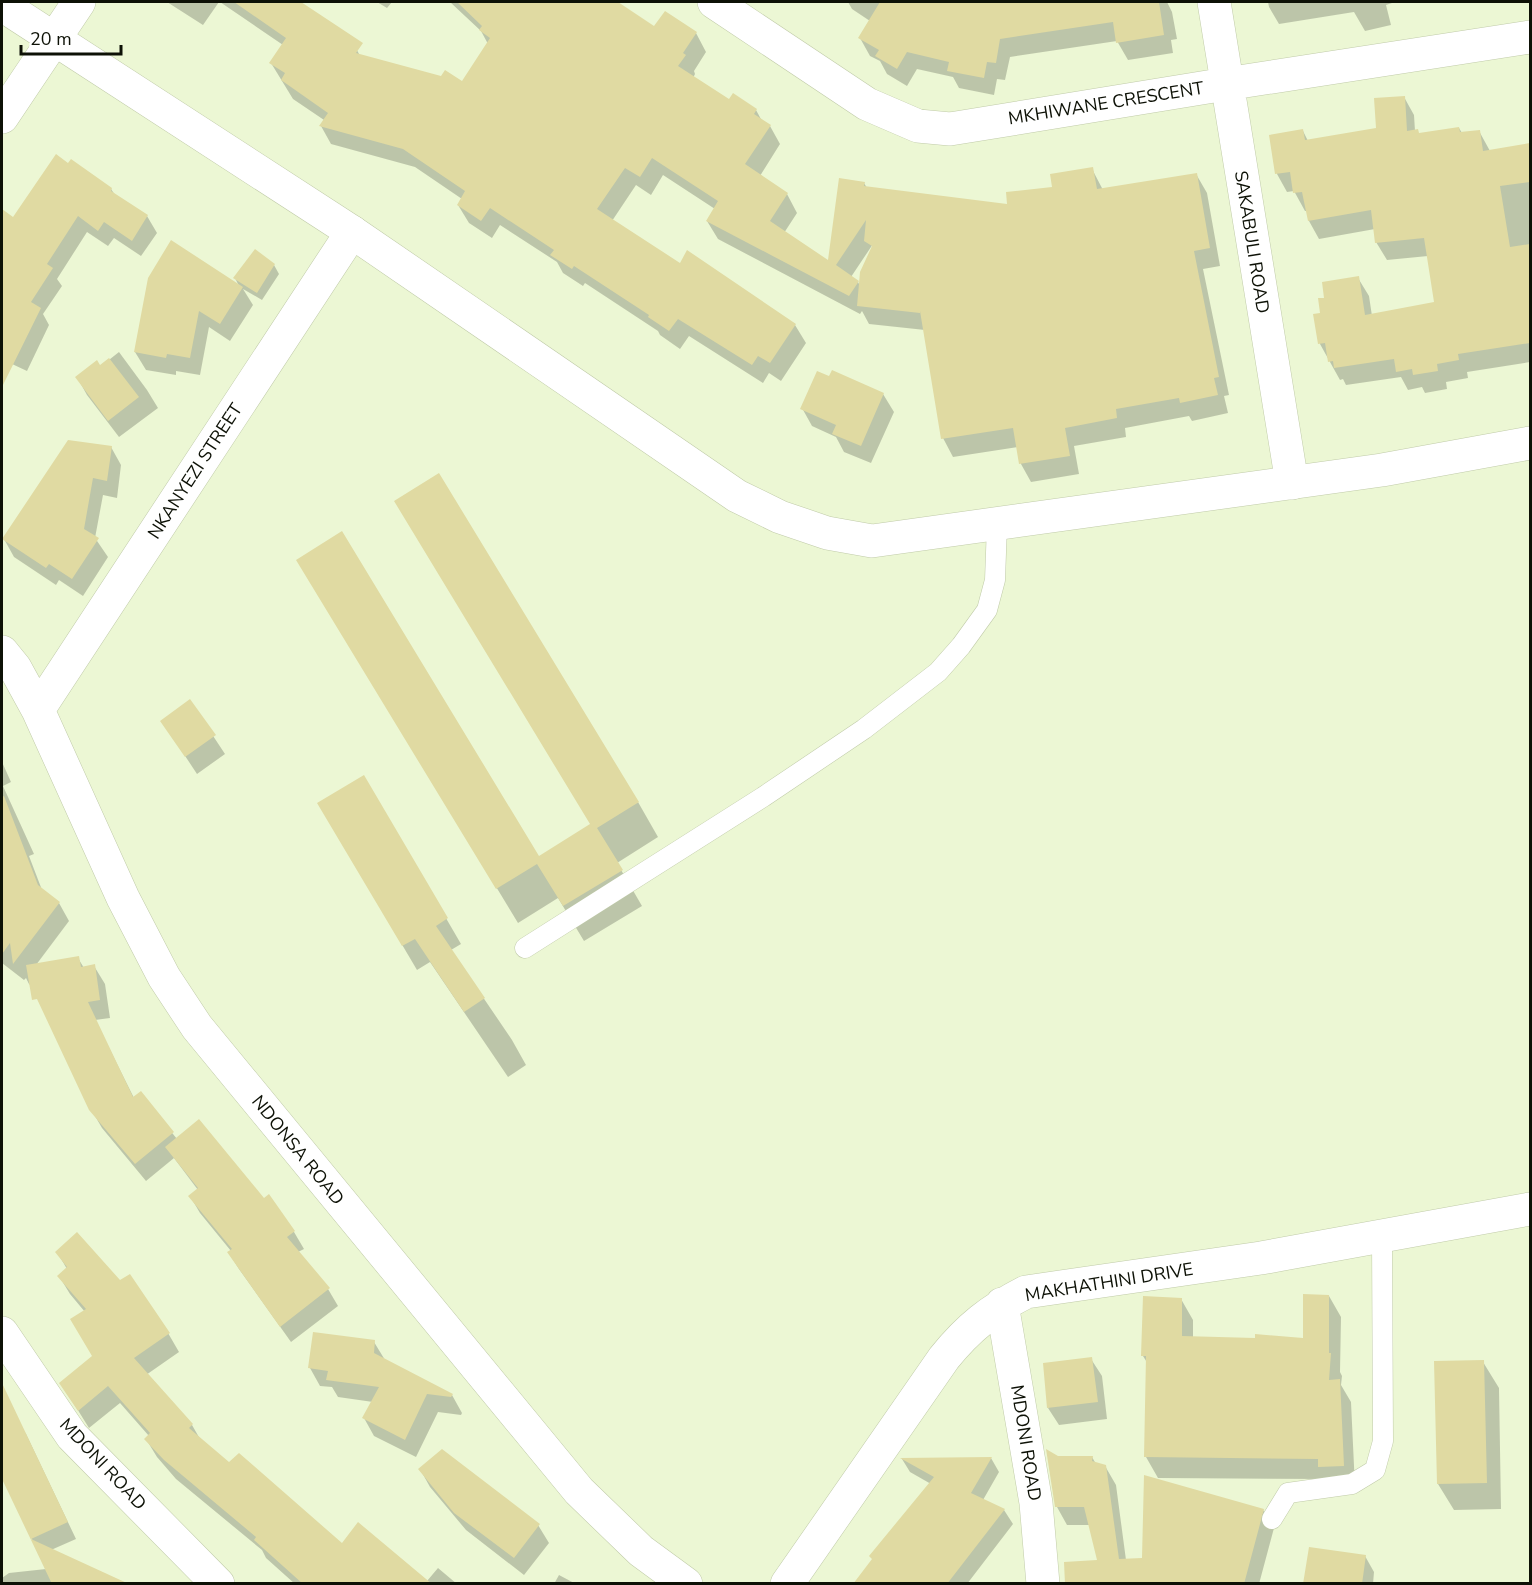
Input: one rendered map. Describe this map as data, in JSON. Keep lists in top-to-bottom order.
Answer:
{
  "streets": {
    "street": [
      "MKHIWANE CRESCENT",
      "SAKABULI ROAD",
      "NKANYEZI STREET",
      "NDONSA ROAD",
      "MAKHATHINI DRIVE",
      "MDONI ROAD"
    ]
  },
  "crossings": [
    ["MKHIWANE CRESCENT", "SAKABULI ROAD"],
    ["NKANYEZI STREET", "NDONSA ROAD"],
    ["MAKHATHINI DRIVE", "MDONI ROAD"]
  ],
  "scale_bar": "20 m"
}
